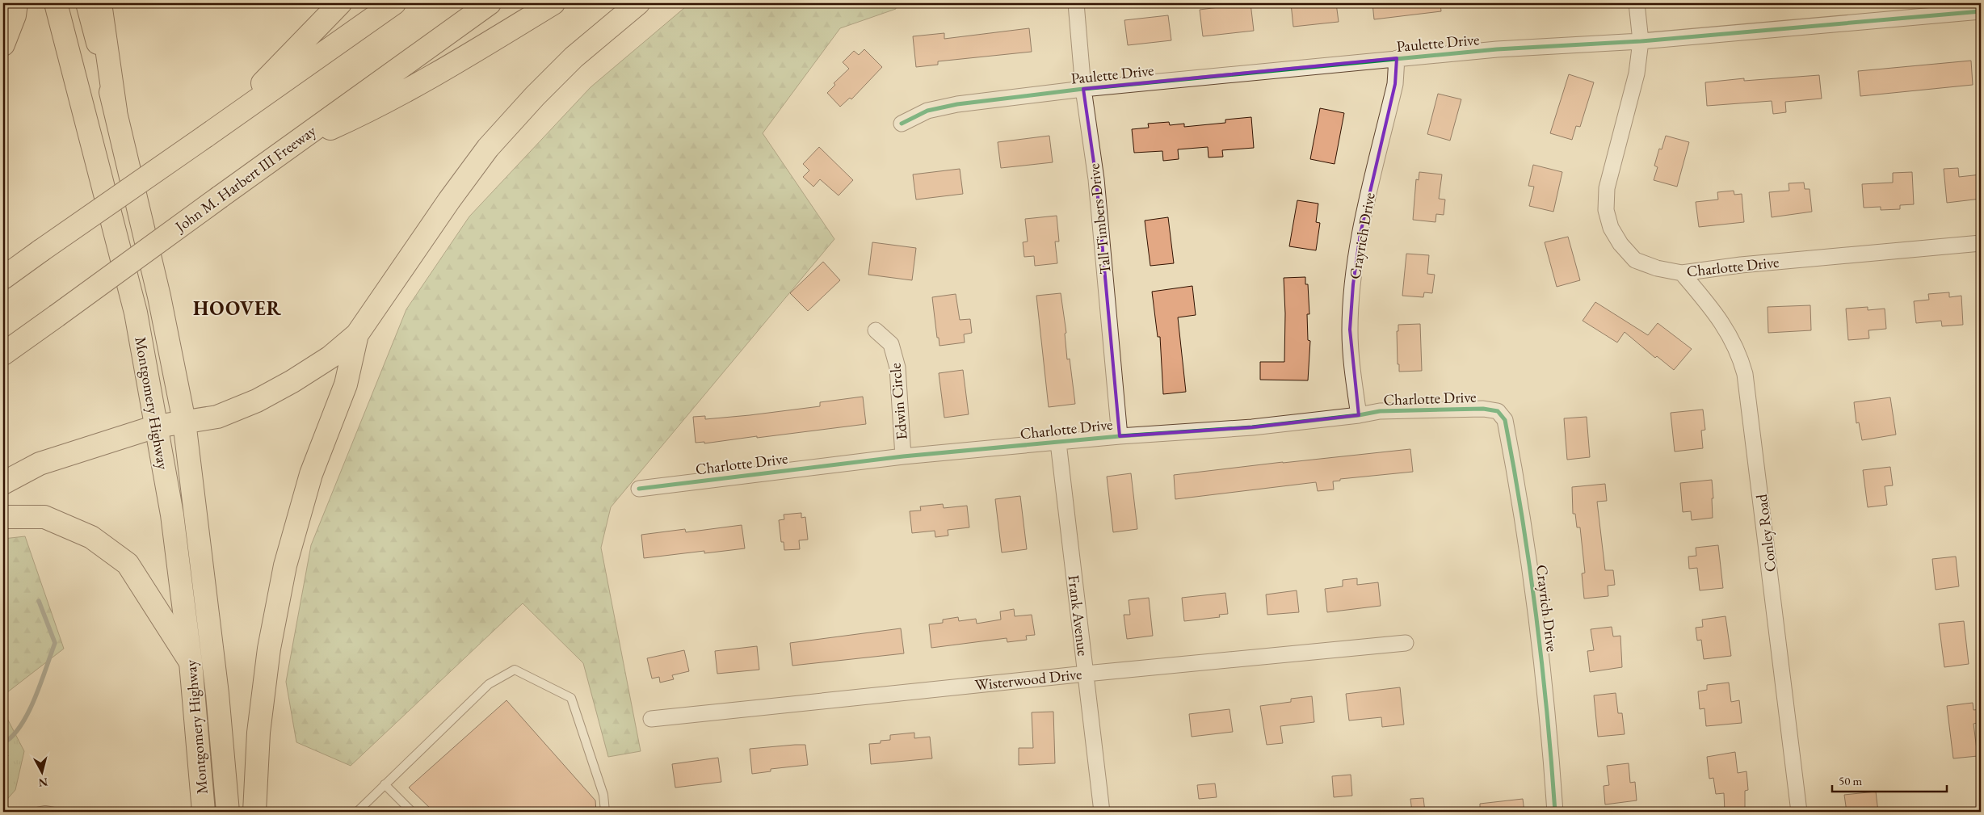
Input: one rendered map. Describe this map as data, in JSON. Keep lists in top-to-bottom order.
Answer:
{
  "streets": {
    "main road": ["John M. Harbert III Freeway", "Montgomery Highway"],
    "street": [
      "Paulette Drive",
      "Tall Timbers Drive",
      "Crayrich Drive",
      "Charlotte Drive",
      "Edwin Circle",
      "Conley Road",
      "Frank Avenue",
      "Wisterwood Drive"
    ]
  },
  "crossings": [
    ["Paulette Drive", "Tall Timbers Drive"],
    ["Paulette Drive", "Crayrich Drive"],
    ["Paulette Drive", "Charlotte Drive"],
    ["Tall Timbers Drive", "Charlotte Drive"],
    ["Crayrich Drive", "Charlotte Drive"],
    ["Charlotte Drive", "Edwin Circle"],
    ["Charlotte Drive", "Conley Road"],
    ["Charlotte Drive", "Frank Avenue"],
    ["Frank Avenue", "Wisterwood Drive"]
  ],
  "districts": ["HOOVER"],
  "scale_bar": "50 m",
  "north": "bottom"
}
